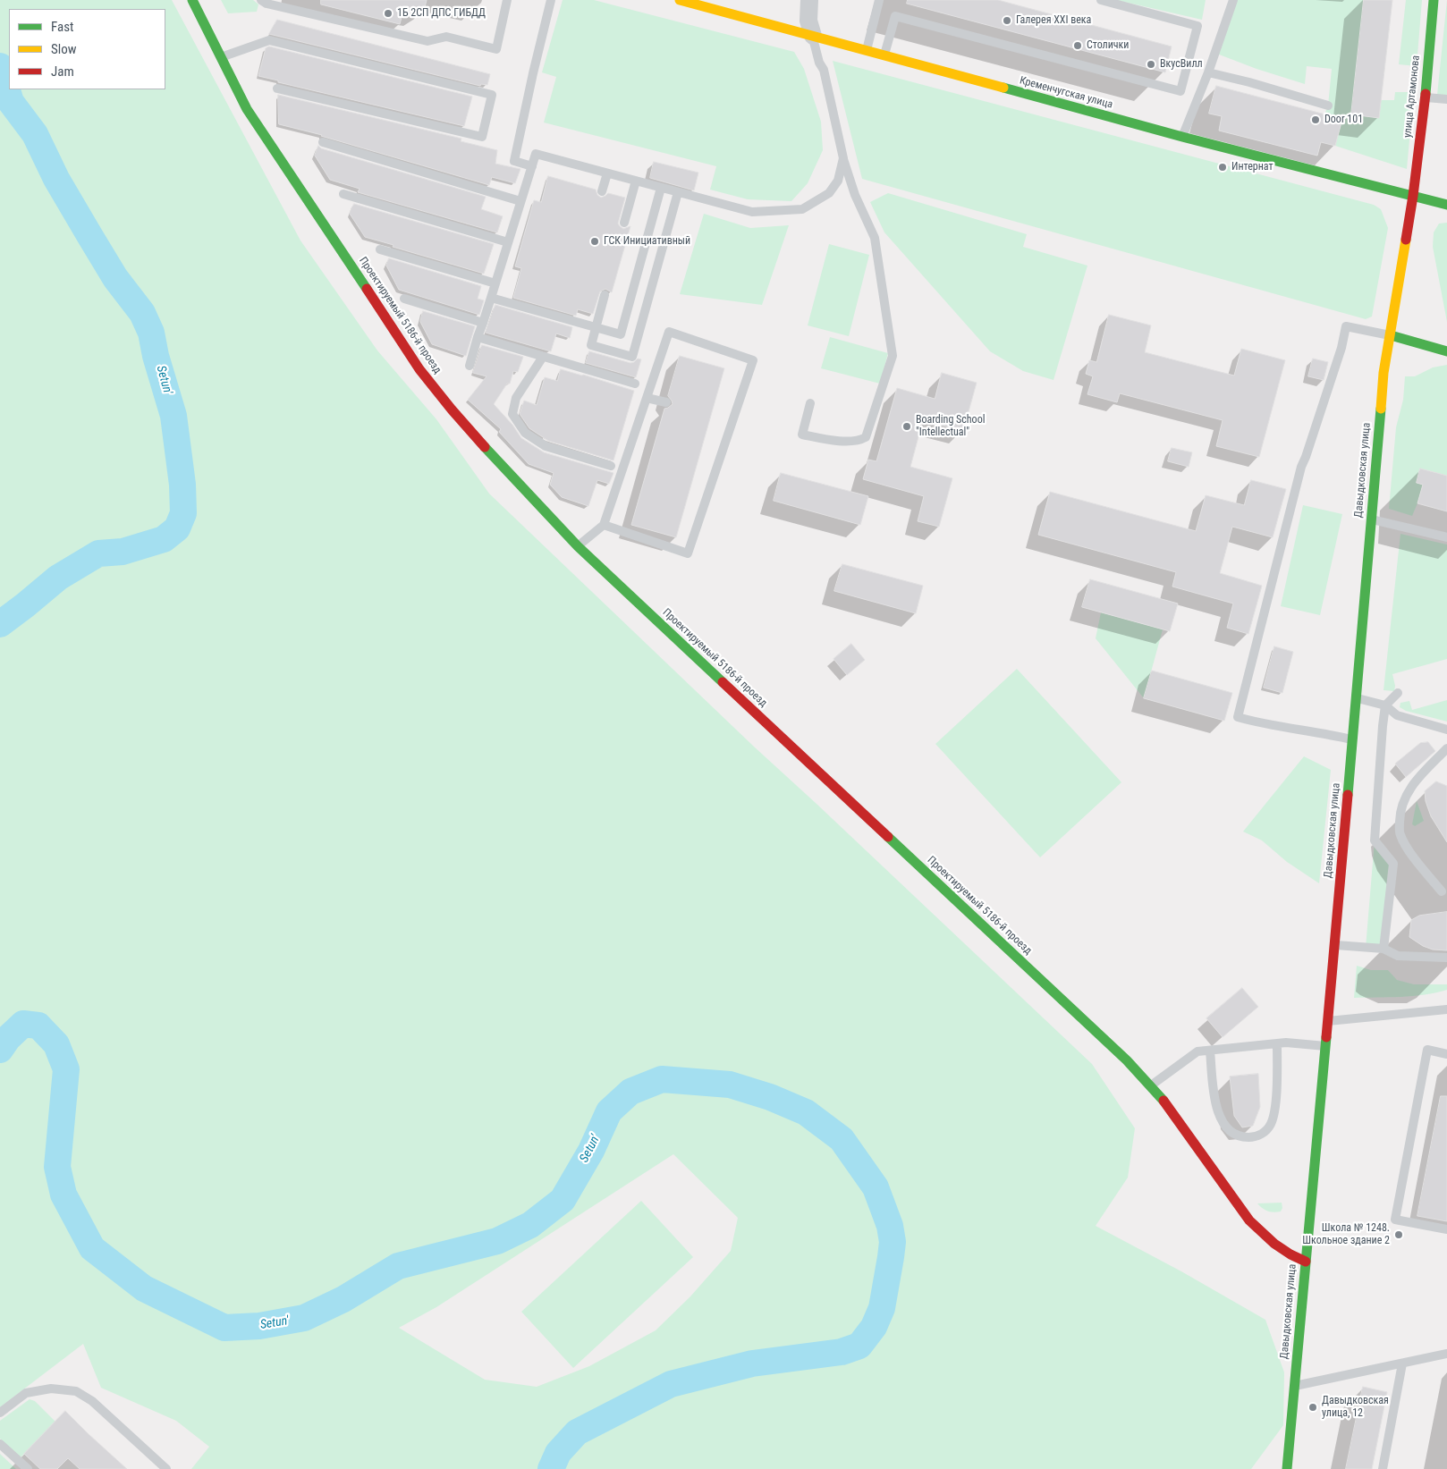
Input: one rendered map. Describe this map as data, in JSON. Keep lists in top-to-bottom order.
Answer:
{
  "streets": {
    "street": [
      "Кременчугская улица",
      "улица Артамонова",
      "Проектируемый 5186-й проезд",
      "Давыдковская улица"
    ]
  },
  "crossings": [
    ["Кременчугская улица", "улица Артамонова"],
    ["Кременчугская улица", "Давыдковская улица"],
    ["улица Артамонова", "Давыдковская улица"],
    ["Проектируемый 5186-й проезд", "Давыдковская улица"]
  ],
  "water": ["Setun'"],
  "places": [
    "1Б 2СП ДПС ГИБДД",
    "Галерея XXI века",
    "Столички",
    "ВкусВилл",
    "Door 101",
    "Интернат",
    "ГСК Инициативный",
    "Boarding School \"Intellectual\"",
    "Школа № 1248. Школьное здание 2",
    "Давыдковская улица, 12"
  ],
  "legend": ["Fast", "Slow", "Jam"]
}
